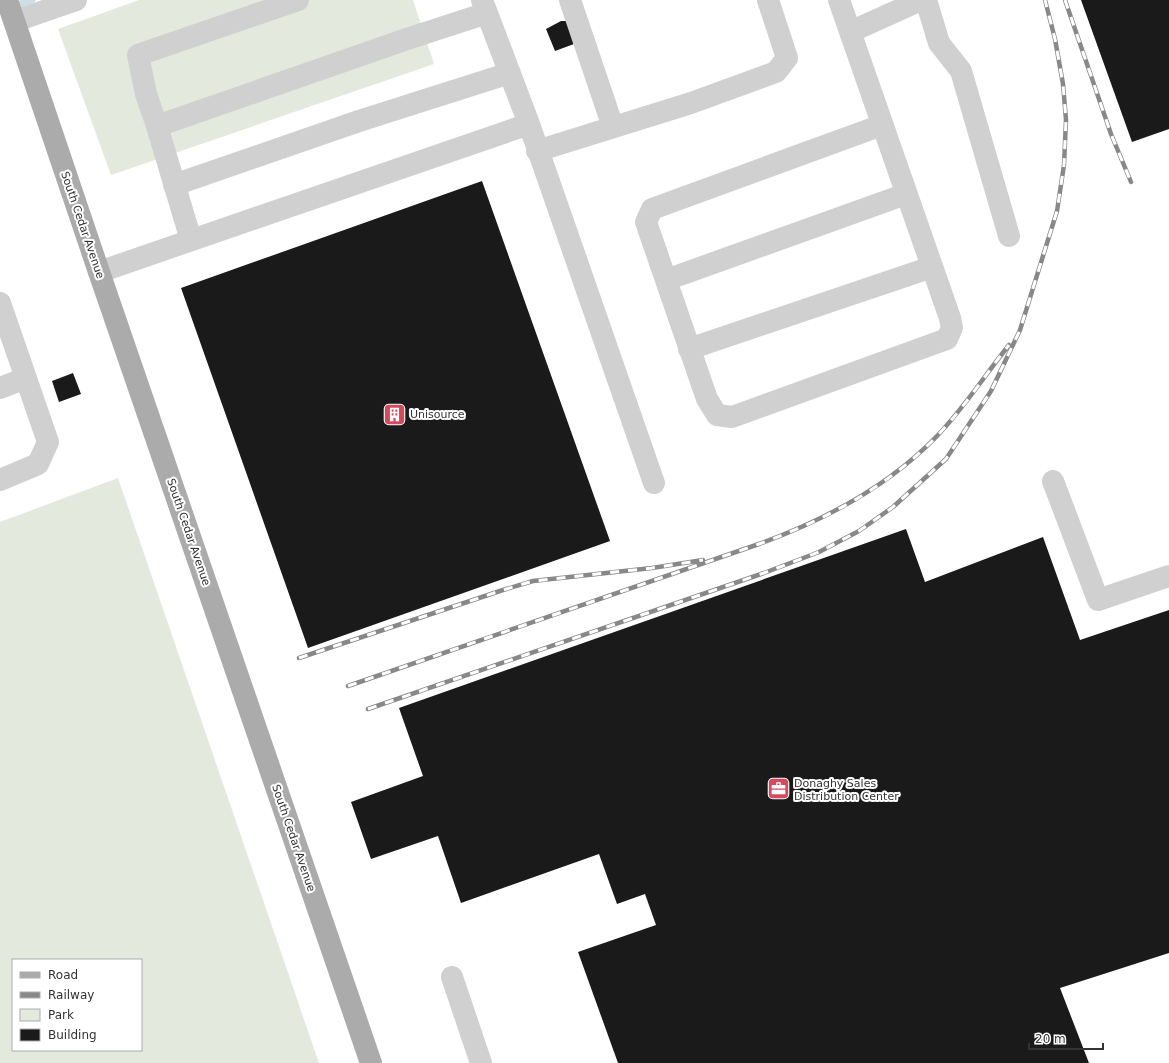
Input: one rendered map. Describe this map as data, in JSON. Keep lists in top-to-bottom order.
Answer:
{
  "streets": {
    "main road": ["South Cedar Avenue"]
  },
  "places": {
    "building": ["Unisource"],
    "office": ["Donaghy Sales Distribution Center"]
  },
  "legend": [
    "Road",
    "Railway",
    "Park",
    "Building"
  ],
  "scale_bar": "20 m"
}
